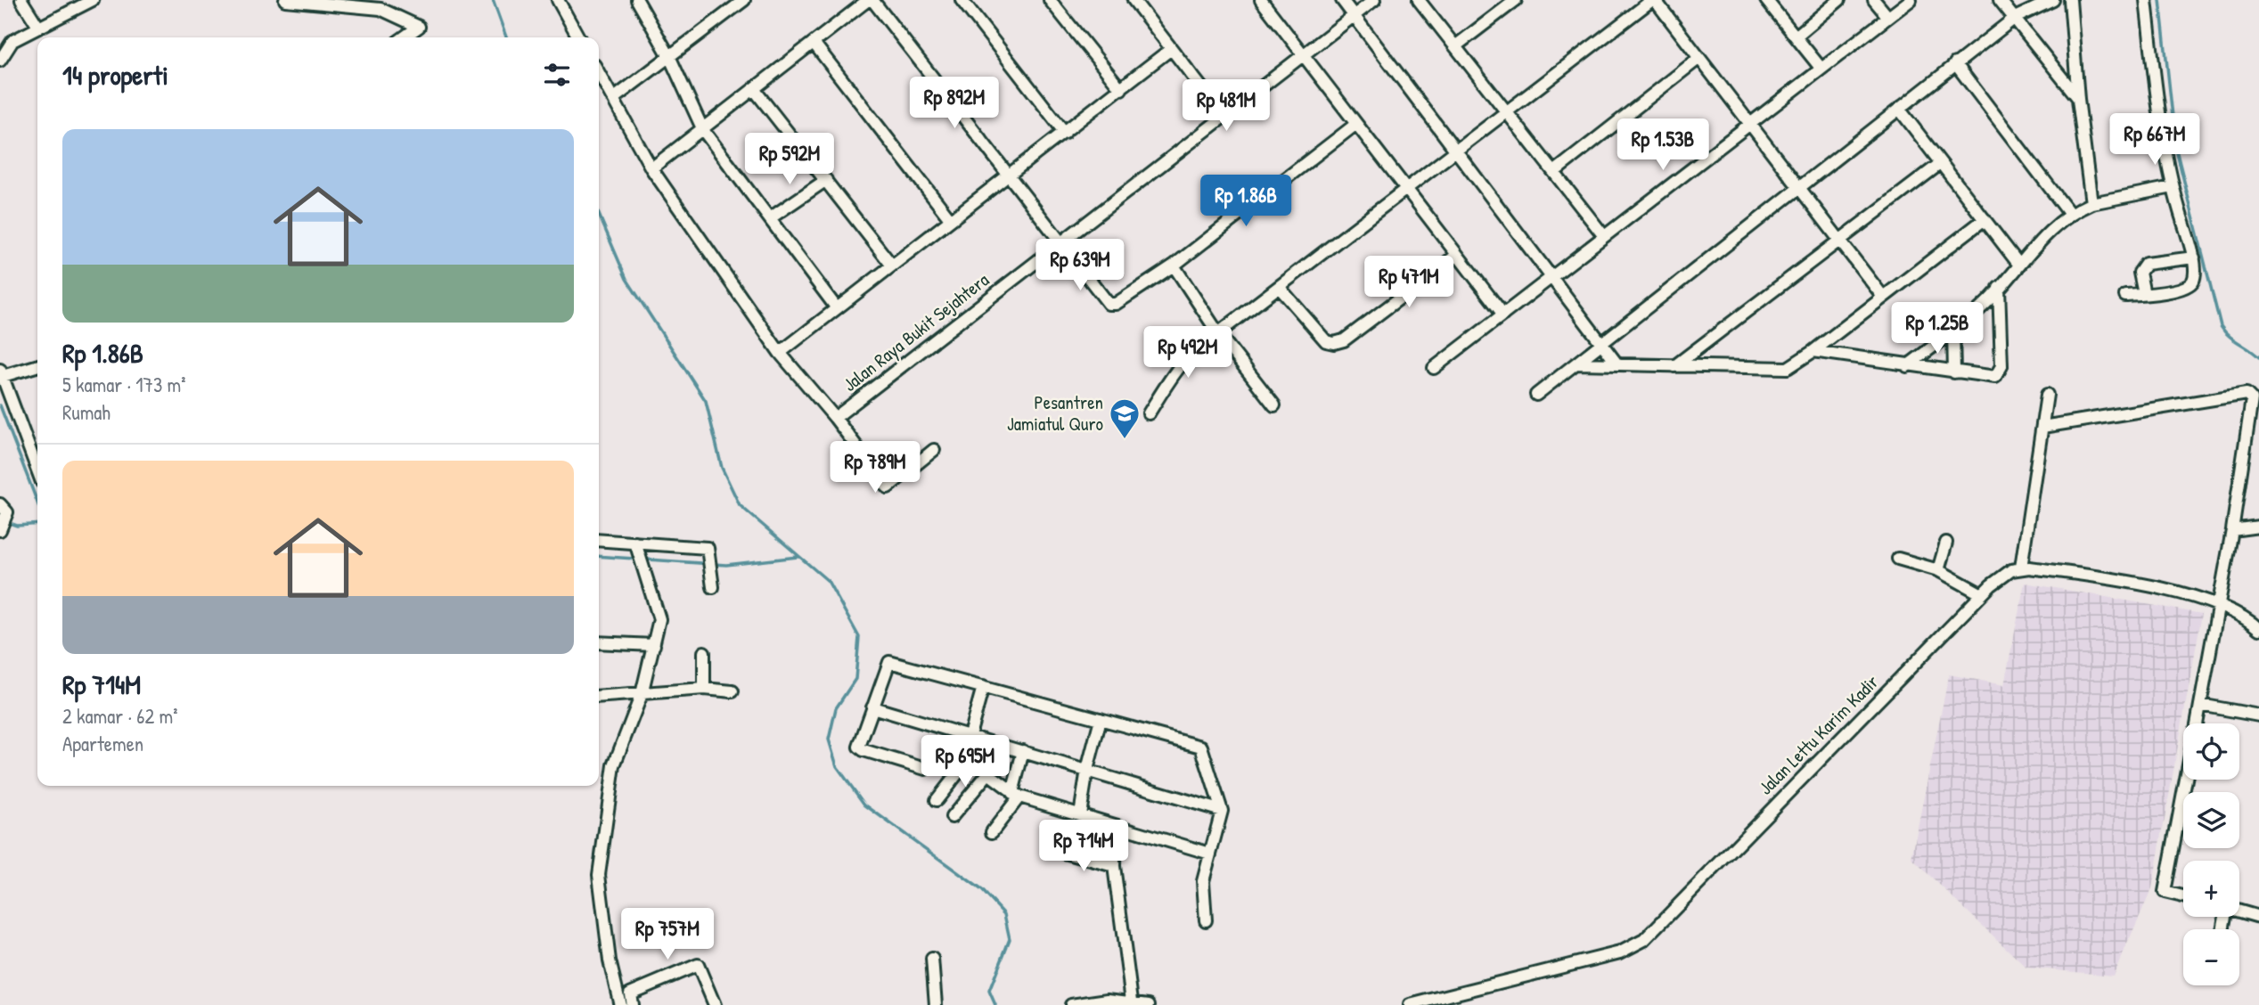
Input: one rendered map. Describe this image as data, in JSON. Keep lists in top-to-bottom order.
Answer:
{
  "streets": {
    "street": ["Jalan Raya Bukit Sejahtera", "Jalan Lettu Karim Kadir"]
  },
  "places": {
    "school or university": ["Pesantren Jamiatul Quro"]
  },
  "page": {
    "heading": "14 properti",
    "price": [
      "Rp 892M",
      "Rp 481M",
      "Rp 667M",
      "Rp 1.53B",
      "Rp 592M",
      "Rp 1.86B",
      "Rp 639M",
      "Rp 471M",
      "Rp 1.25B",
      "Rp 492M",
      "Rp 789M",
      "Rp 695M",
      "Rp 714M",
      "Rp 757M"
    ],
    "list": [
      {
        "name": "Rp 1.86B",
        "note": "5 kamar · 173 m² · Rumah"
      },
      {
        "name": "Rp 714M",
        "note": "2 kamar · 62 m² · Apartemen"
      }
    ],
    "map_buttons": ["+", "−"]
  }
}
